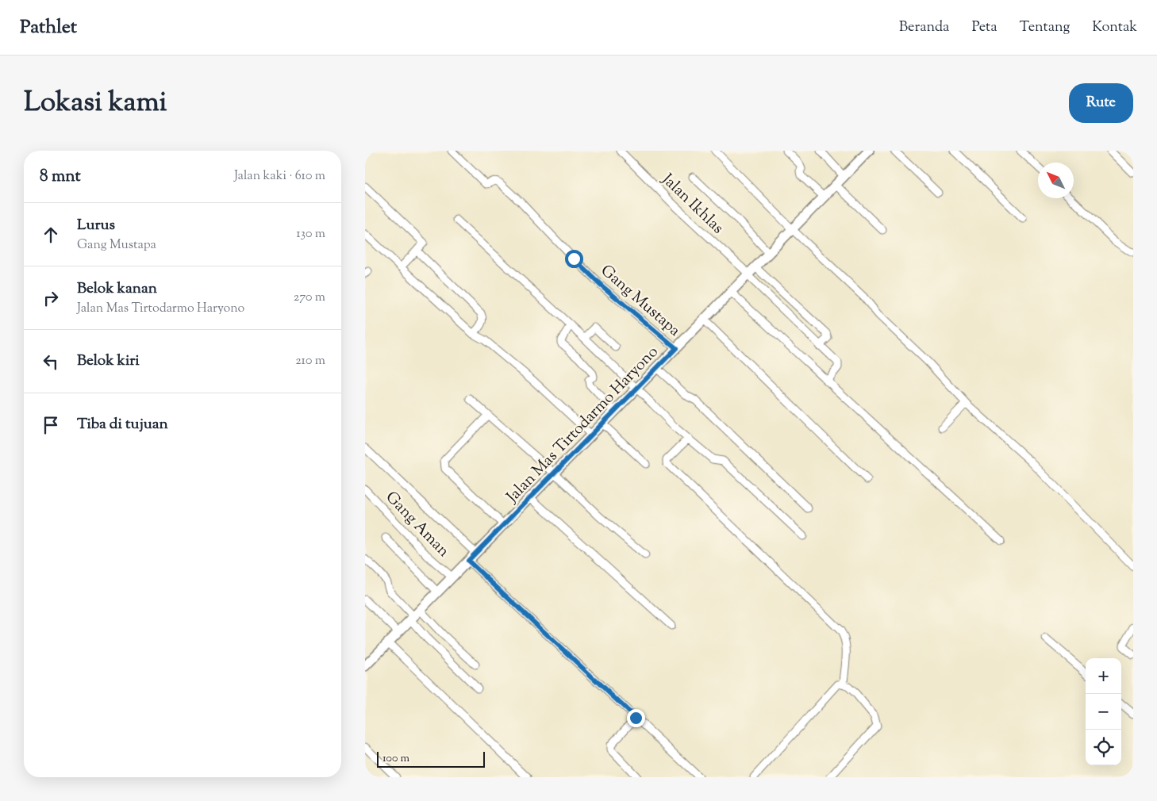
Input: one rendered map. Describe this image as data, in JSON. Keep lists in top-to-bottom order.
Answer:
{
  "streets": {
    "street": [
      "Jalan Ikhlas",
      "Gang Mustapa",
      "Jalan Mas Tirtodarmo Haryono",
      "Gang Aman"
    ]
  },
  "crossings": [
    ["Jalan Ikhlas", "Jalan Mas Tirtodarmo Haryono"],
    ["Gang Mustapa", "Jalan Mas Tirtodarmo Haryono"],
    ["Jalan Mas Tirtodarmo Haryono", "Gang Aman"]
  ],
  "scale_bar": "100 m",
  "north": "top left",
  "page": {
    "header": "Pathlet",
    "nav": [
      "Beranda",
      "Peta",
      "Tentang",
      "Kontak"
    ],
    "title": "Lokasi kami",
    "buttons": "Rute",
    "heading": ["8 mnt", "Jalan kaki · 610 m"],
    "list": [
      ["Lurus", "Gang Mustapa", "130 m"],
      ["Belok kanan", "Jalan Mas Tirtodarmo Haryono", "270 m"],
      ["Belok kiri", "210 m"],
      "Tiba di tujuan"
    ],
    "map_buttons": ["+", "−"],
    "scale": "100 m"
  }
}
